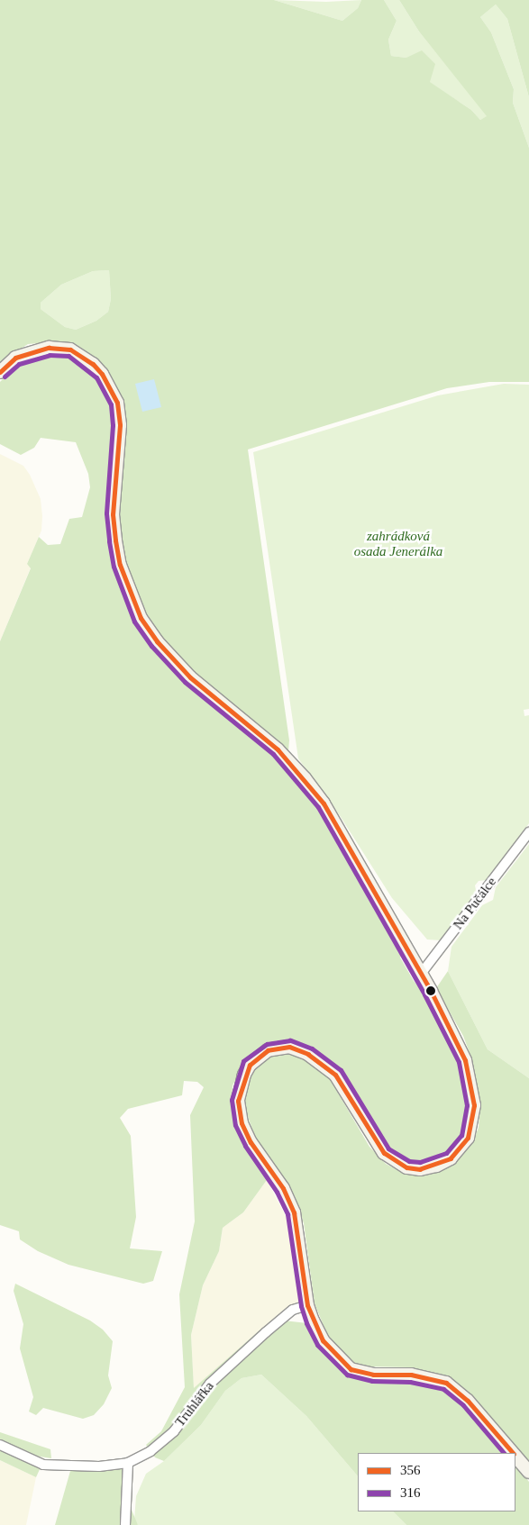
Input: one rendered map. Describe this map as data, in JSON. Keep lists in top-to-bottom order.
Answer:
{
  "streets": {
    "street": ["Na Pučálce", "Truhlářka"]
  },
  "parks": ["zahrádková osada Jenerálka"],
  "lines": ["transit line 356", "transit line 316"],
  "legend": ["356", "316"]
}
